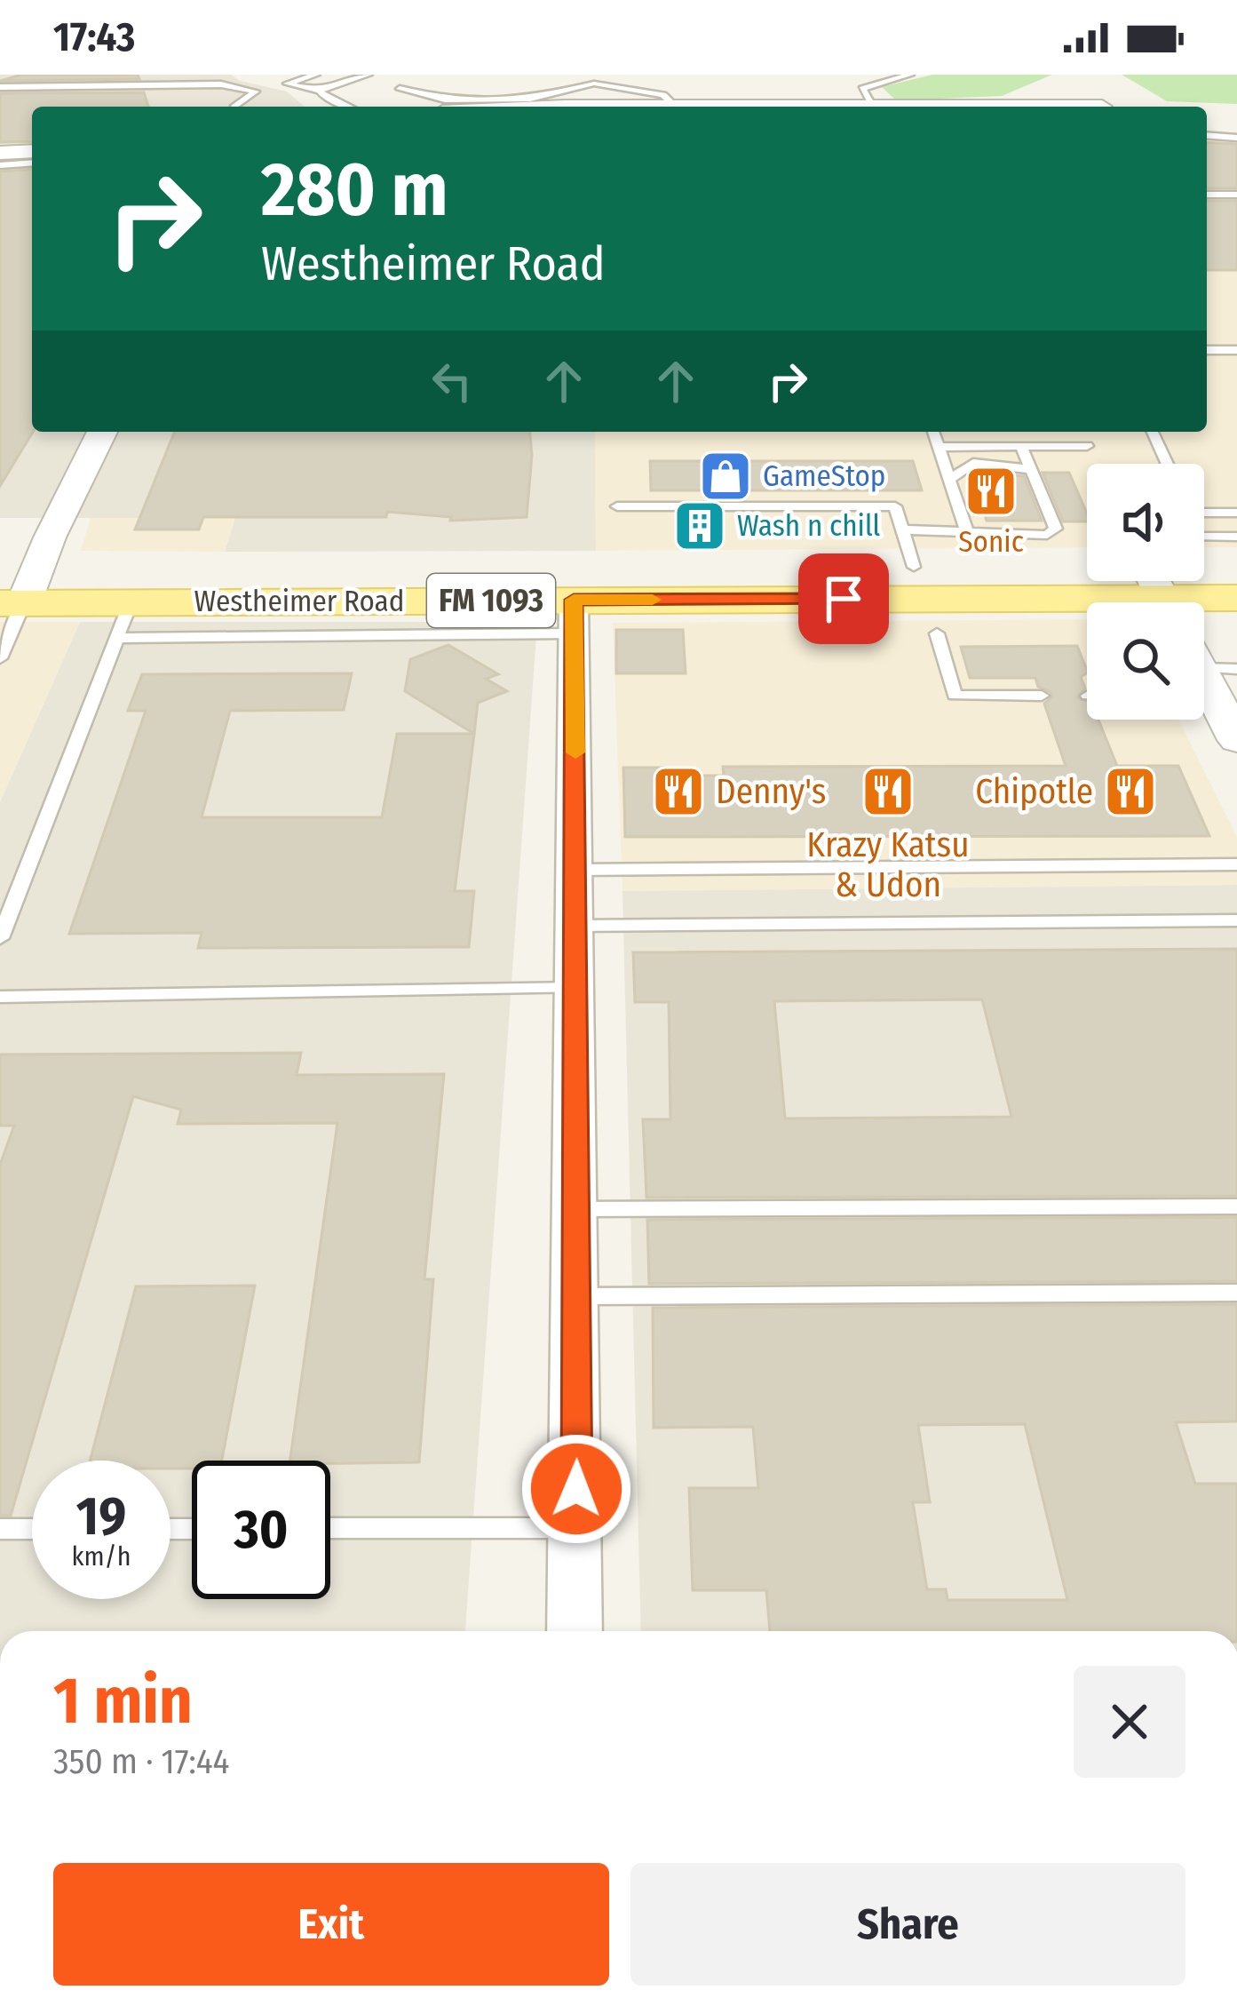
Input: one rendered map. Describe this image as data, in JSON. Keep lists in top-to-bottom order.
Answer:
{
  "streets": {
    "main road": ["FM 1093", "Westheimer Road"]
  },
  "places": {
    "shop": ["GameStop"],
    "restaurant": [
      "Sonic",
      "Denny's",
      "Krazy Katsu & Udon",
      "Chipotle"
    ],
    "building": ["Wash n chill"]
  },
  "page": {
    "status": "17:43",
    "turn": ["280 m", "Westheimer Road"],
    "speed": "19 km/h",
    "limit": "30",
    "heading": ["1 min", "350 m · 17:44"],
    "buttons": ["Exit", "Share"]
  }
}
